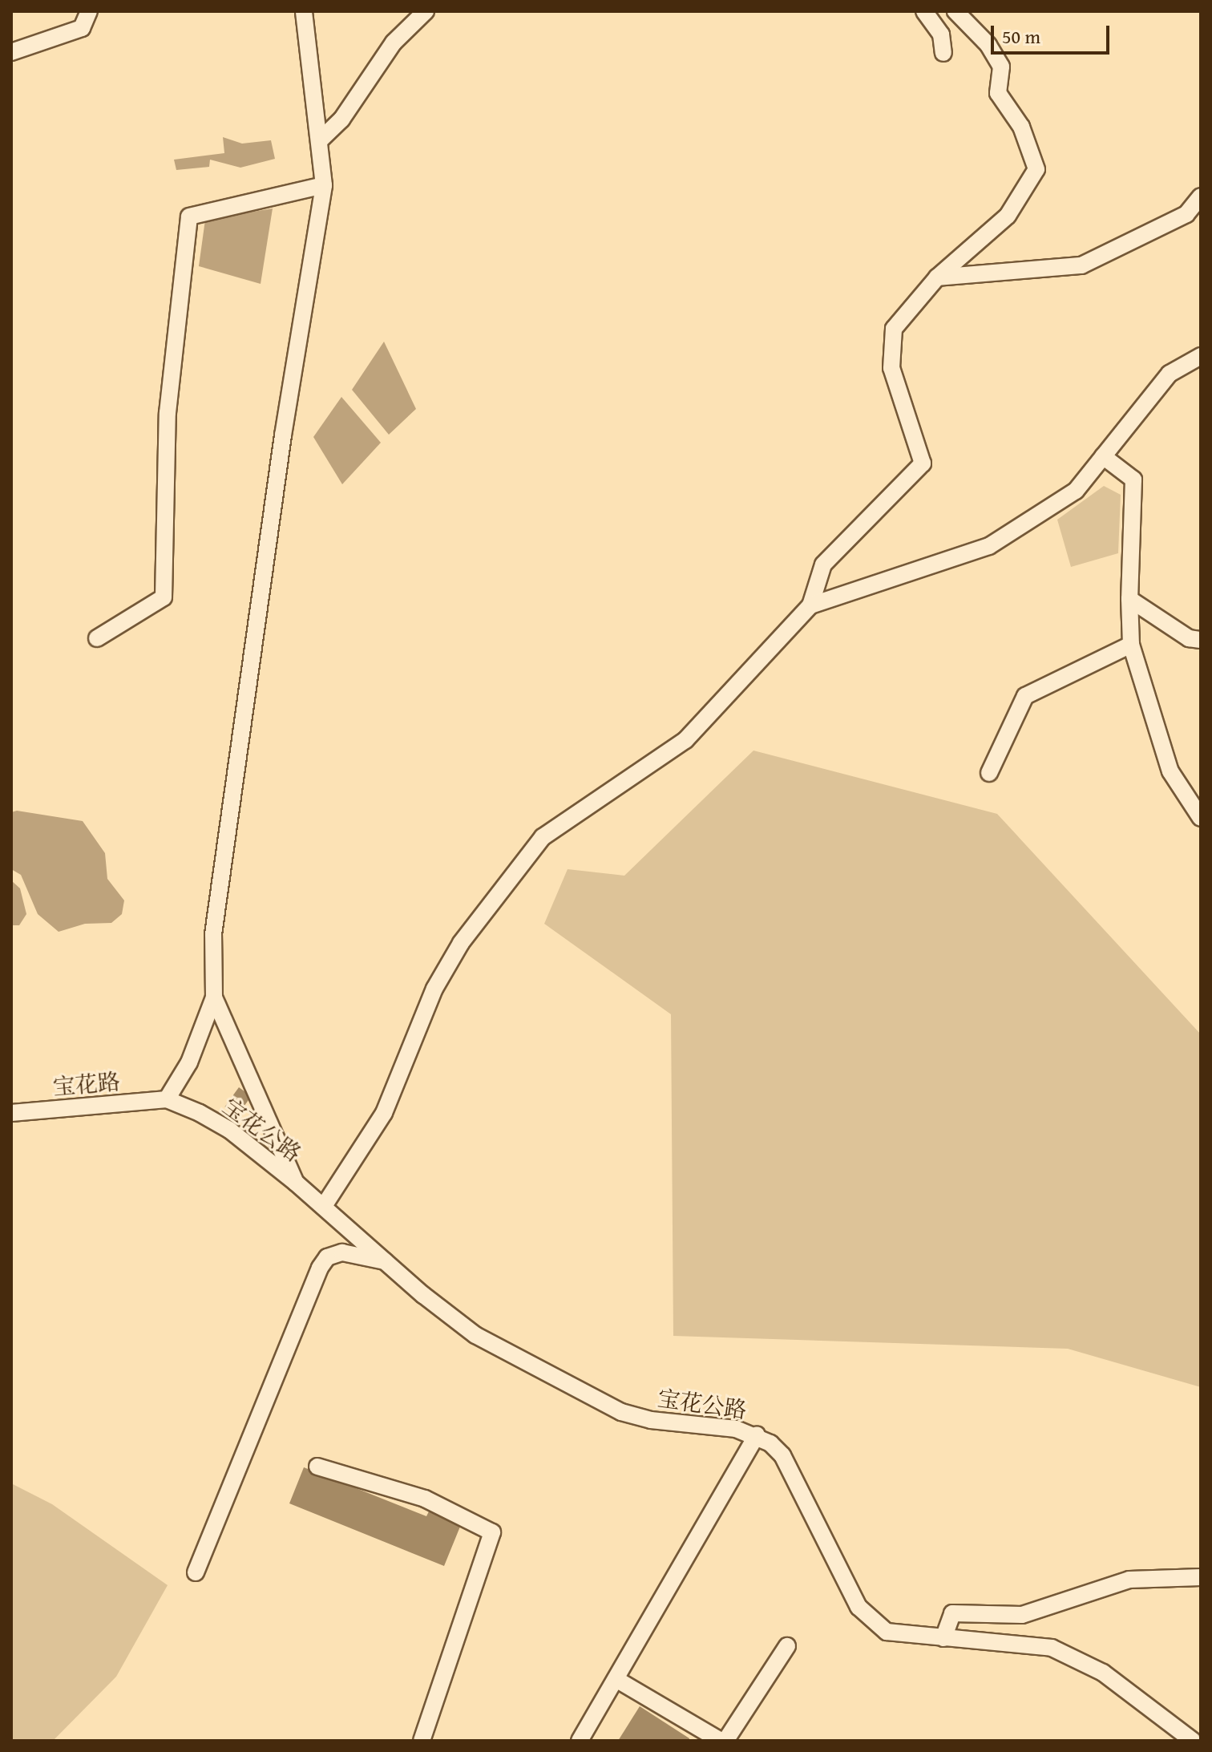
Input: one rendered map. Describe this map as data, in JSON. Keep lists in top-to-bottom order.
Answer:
{
  "streets": {
    "street": ["宝花路", "宝花公路"]
  },
  "crossings": [
    ["宝花路", "宝花公路"]
  ],
  "scale_bar": "50 m"
}
